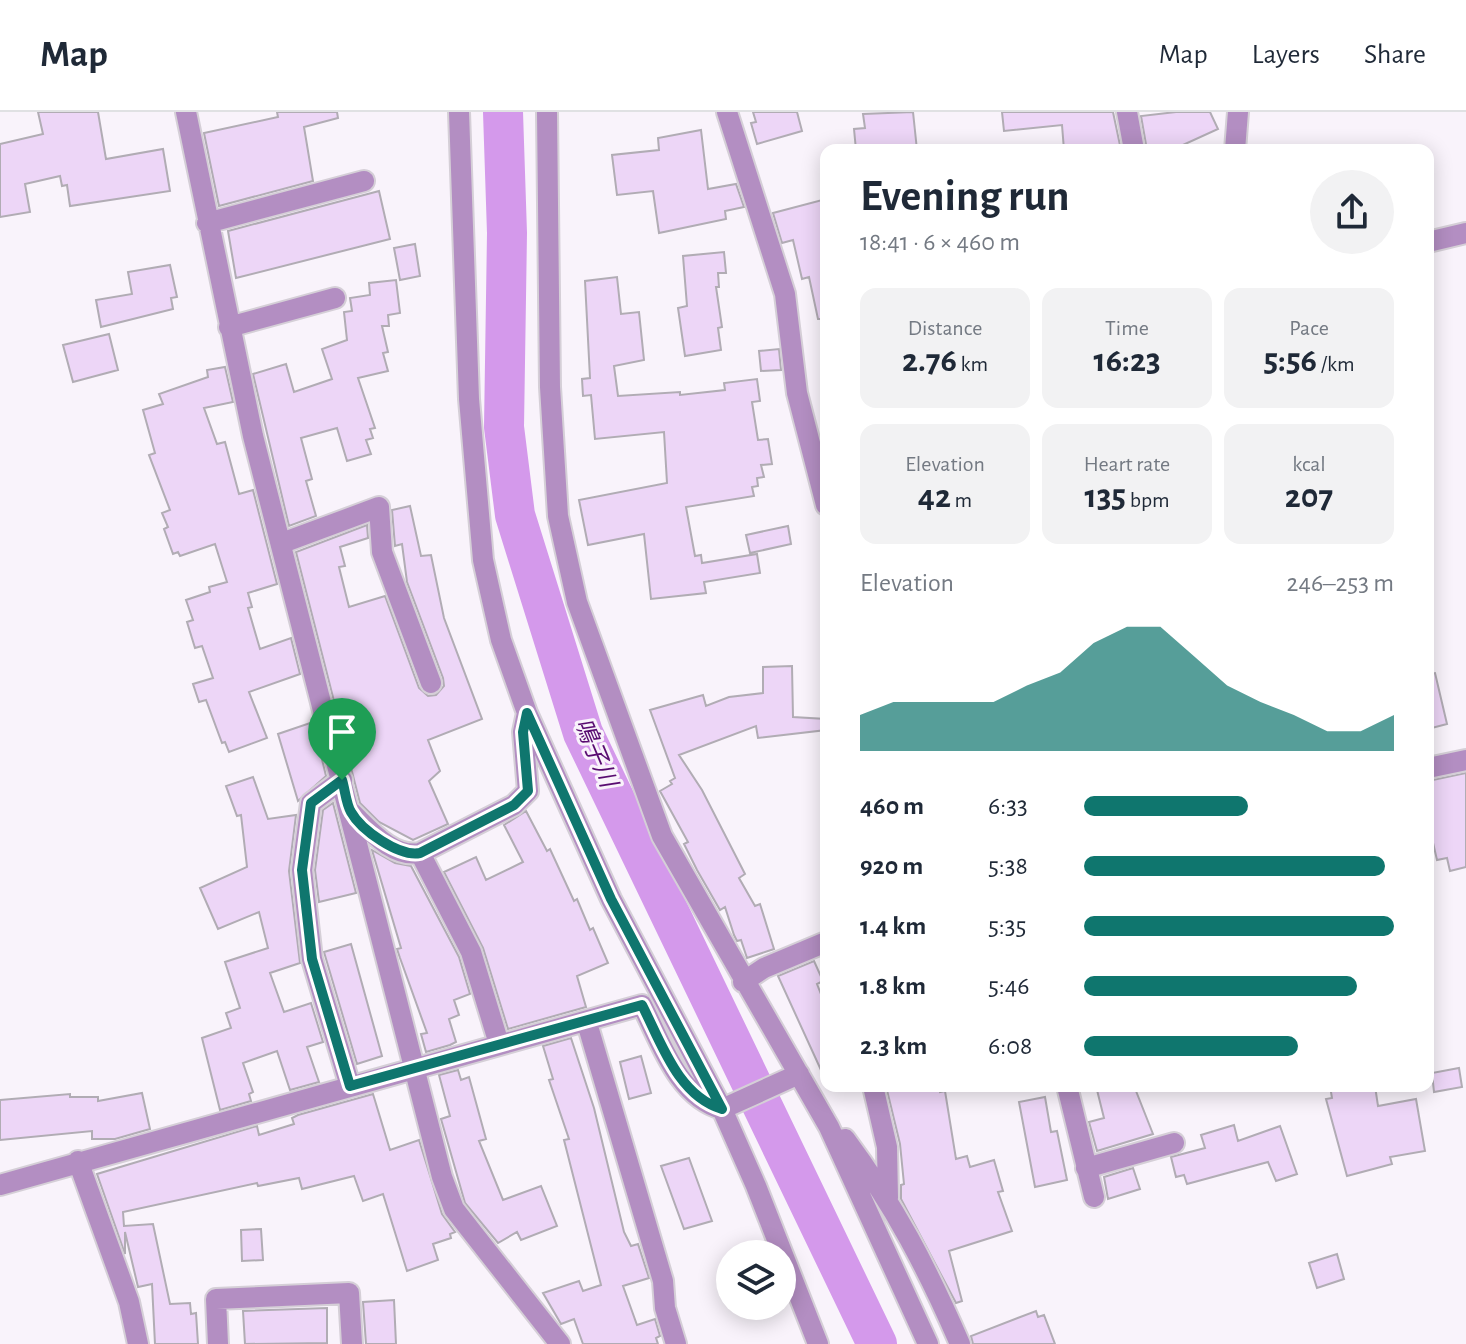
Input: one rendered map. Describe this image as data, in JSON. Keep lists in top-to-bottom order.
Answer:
{
  "water": ["鳴子川"],
  "page": {
    "header": "Map",
    "nav": ["Map", "Layers", "Share"],
    "heading": ["Evening run", "18:41 · 6 × 460 m"],
    "stats": [
      ["Distance", "2.76 km"],
      ["Time", "16:23"],
      ["Pace", "5:56 /km"],
      ["Elevation", "42 m"],
      ["Heart rate", "135 bpm"],
      ["kcal", "207"]
    ],
    "chart": ["Elevation", "246–253 m"],
    "list": [
      {
        "name": "460 m",
        "note": "6:33"
      },
      {
        "name": "920 m",
        "note": "5:38"
      },
      {
        "name": "1.4 km",
        "note": "5:35"
      },
      {
        "name": "1.8 km",
        "note": "5:46"
      },
      {
        "name": "2.3 km",
        "note": "6:08"
      }
    ]
  }
}
